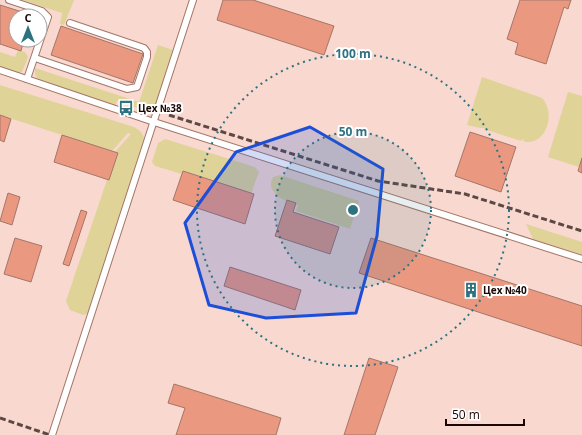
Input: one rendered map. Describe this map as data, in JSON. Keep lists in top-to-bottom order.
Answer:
{
  "places": {
    "bus stop": ["Цех №38"],
    "building": ["Цех №40"]
  },
  "scale_bar": "50 m",
  "north": "top",
  "rings": ["100 m", "50 m"]
}
